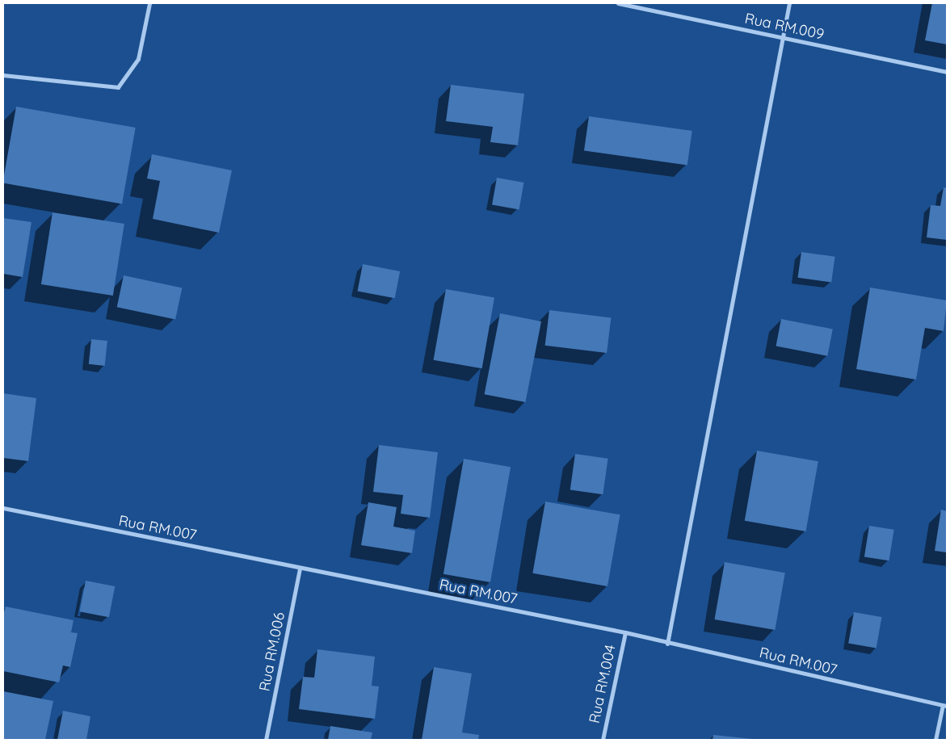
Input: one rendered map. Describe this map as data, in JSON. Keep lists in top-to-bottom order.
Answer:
{
  "streets": {
    "street": [
      "Rua RM.009",
      "Rua RM.007",
      "Rua RM.006",
      "Rua RM.004"
    ]
  },
  "crossings": [
    ["Rua RM.007", "Rua RM.006"],
    ["Rua RM.007", "Rua RM.004"]
  ]
}
